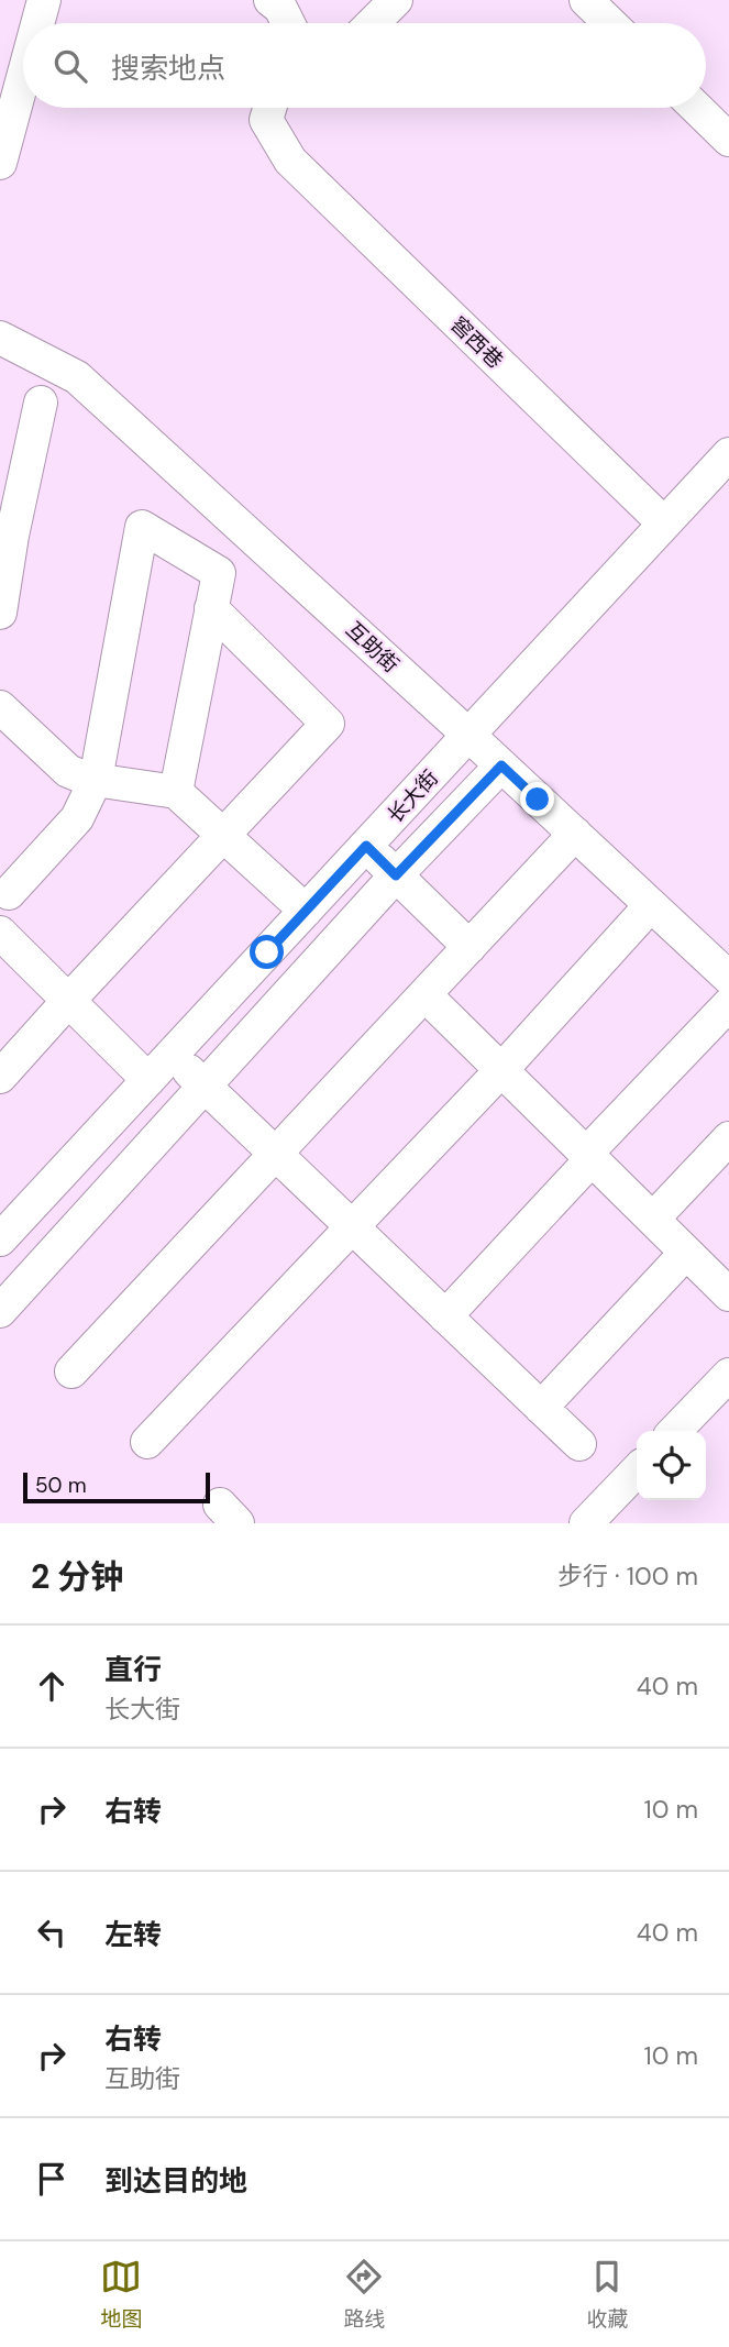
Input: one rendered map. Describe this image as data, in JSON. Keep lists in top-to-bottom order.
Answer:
{
  "streets": {
    "street": ["窖西巷", "互助街", "长大街"]
  },
  "crossings": [
    ["窖西巷", "长大街"],
    ["互助街", "长大街"]
  ],
  "scale_bar": "50 m",
  "page": {
    "search": "搜索地点",
    "scale": "50 m",
    "heading": ["2 分钟", "步行 · 100 m"],
    "list": [
      ["直行", "长大街", "40 m"],
      ["右转", "10 m"],
      ["左转", "40 m"],
      ["右转", "互助街", "10 m"],
      "到达目的地"
    ],
    "nav": ["地图", "路线", "收藏"]
  }
}
